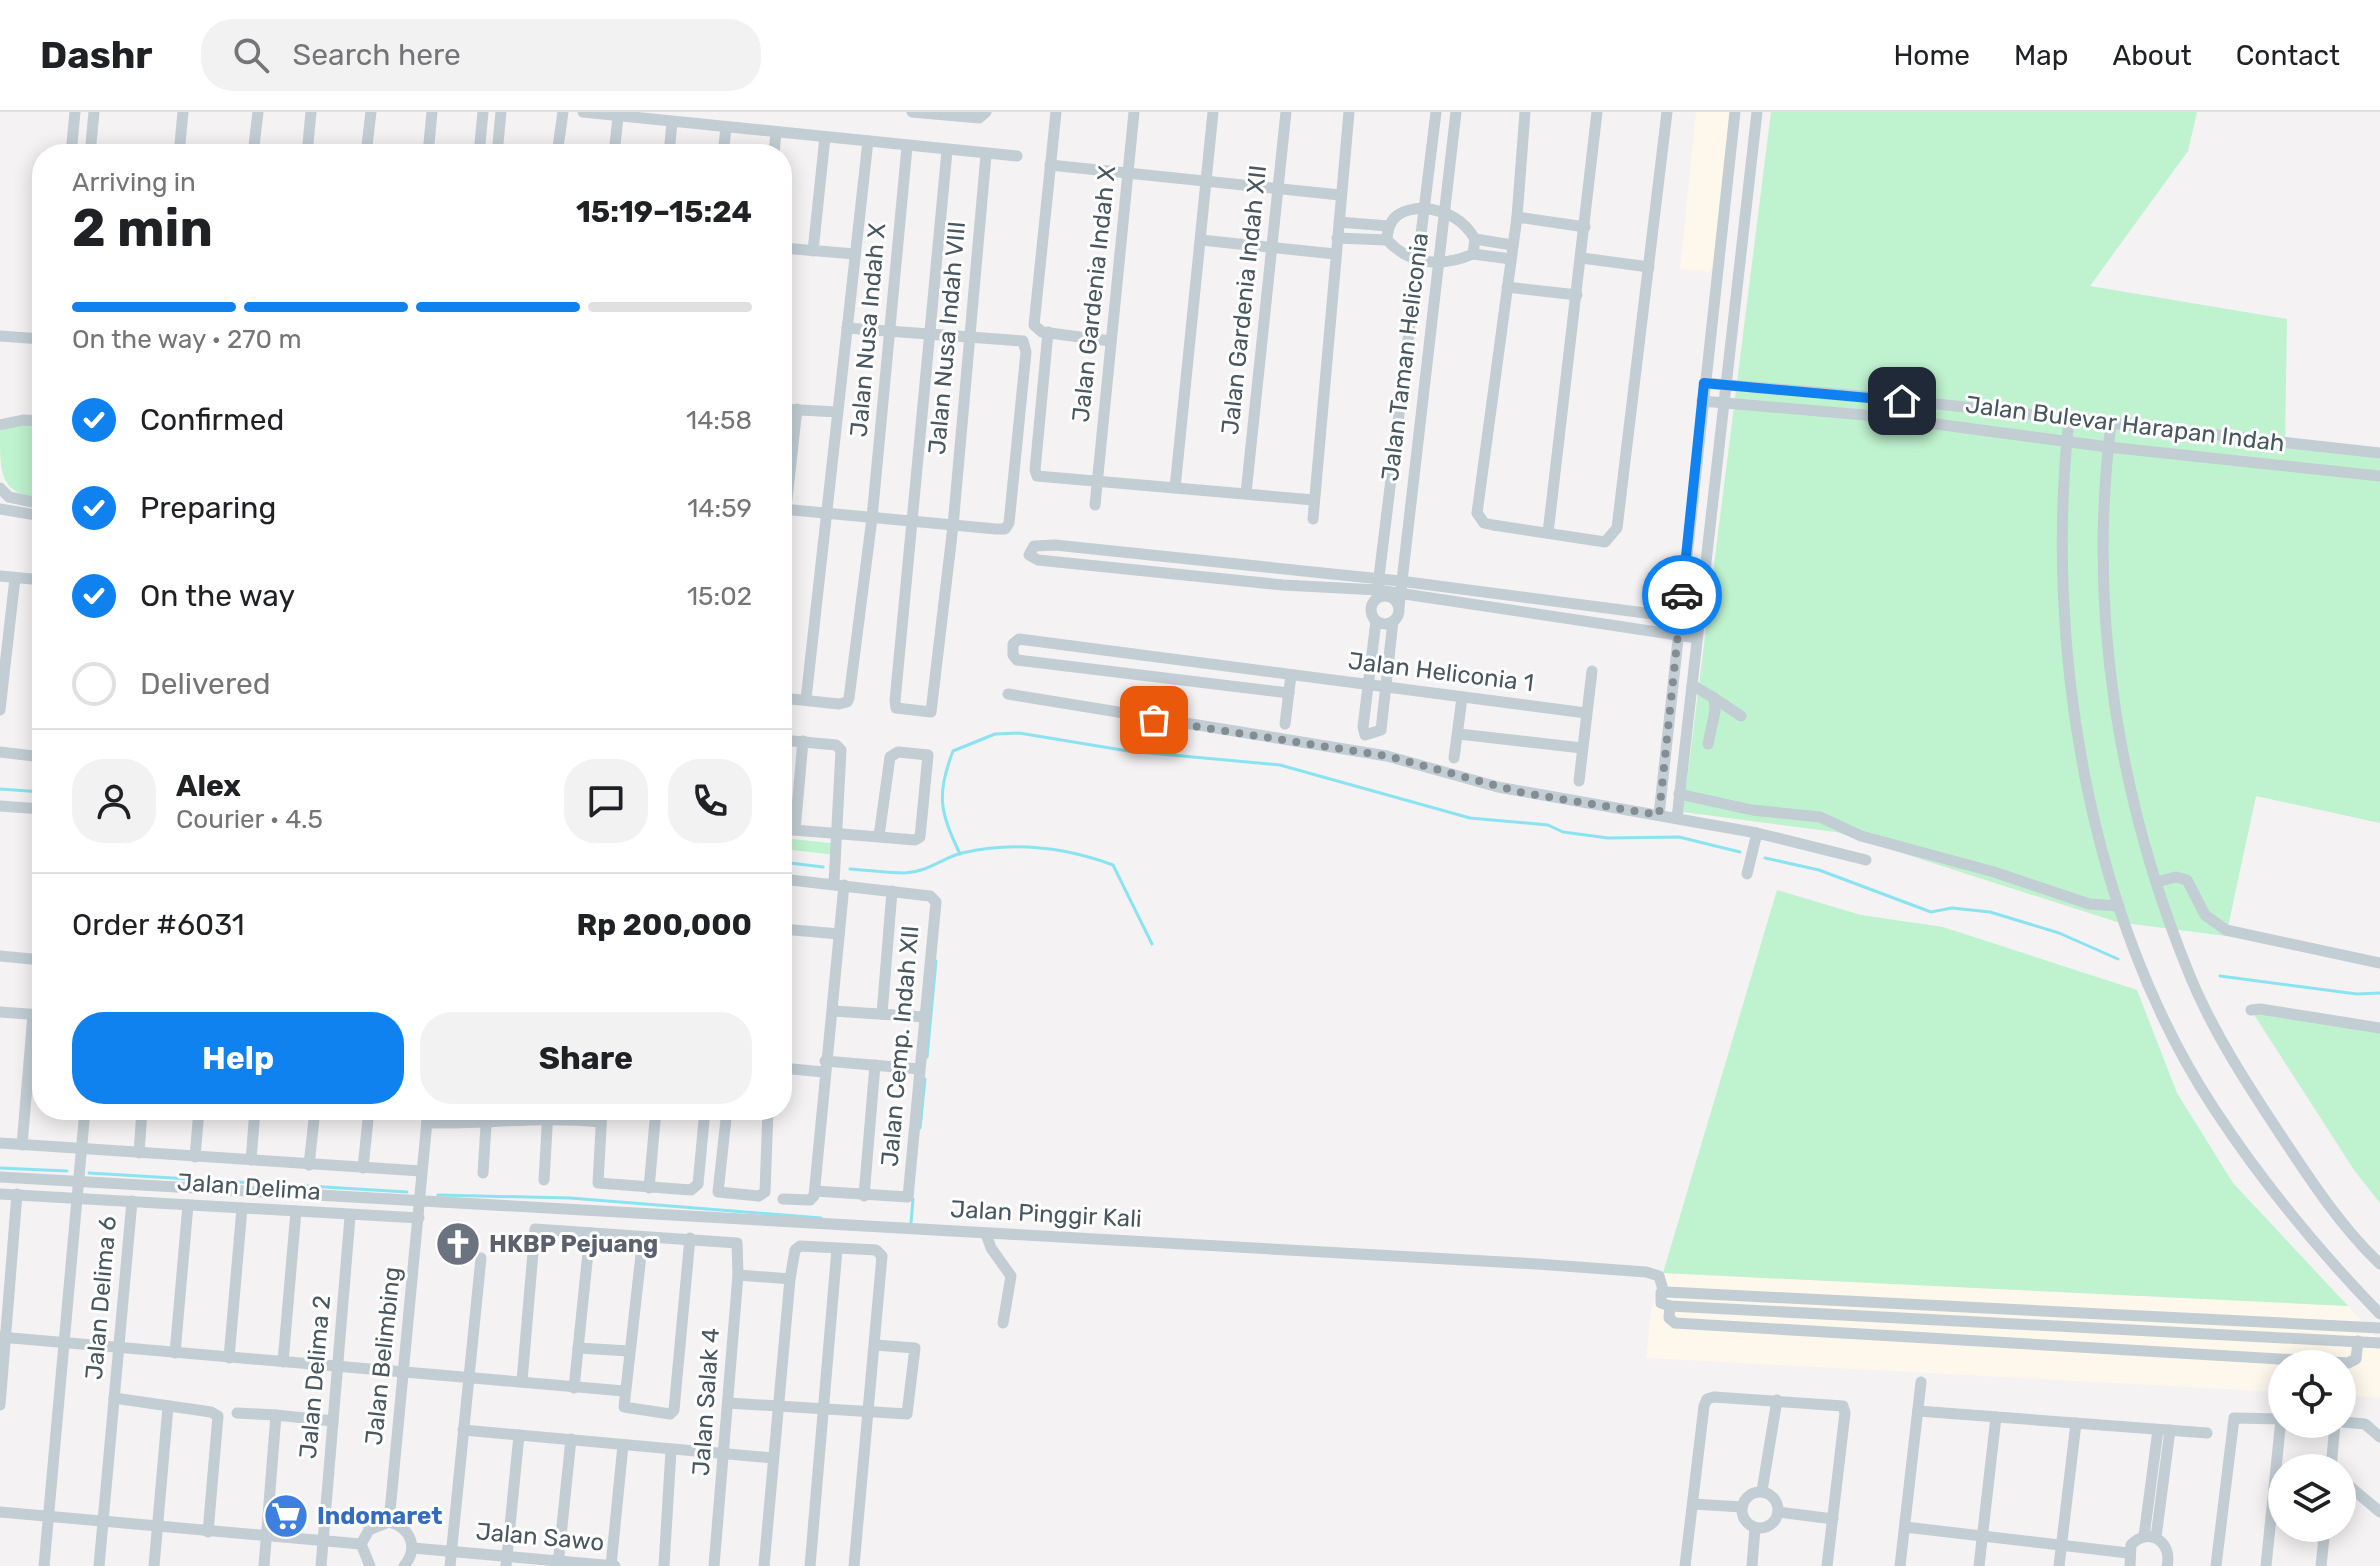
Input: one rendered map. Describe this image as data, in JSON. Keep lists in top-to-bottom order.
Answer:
{
  "streets": {
    "street": [
      "Jalan Gardenia Indah X",
      "Jalan Gardenia Indah XII",
      "Jalan Nusa Indah X",
      "Jalan Nusa Indah VIII",
      "Jalan Taman Heliconia",
      "Jalan Bulevar Harapan Indah",
      "Jalan Heliconia 1",
      "Jalan Cemp. Indah XII",
      "Jalan Delima",
      "Jalan Pinggir Kali",
      "Jalan Delima 6",
      "Jalan Belimbing",
      "Jalan Delima 2",
      "Jalan Salak 4",
      "Jalan Sawo"
    ]
  },
  "crossings": [
    ["Jalan Delima", "Jalan Delima 6"],
    ["Jalan Delima", "Jalan Belimbing"],
    ["Jalan Delima", "Jalan Delima 2"],
    ["Jalan Pinggir Kali", "Jalan Belimbing"]
  ],
  "places": {
    "church": ["HKBP Pejuang"],
    "supermarket": ["Indomaret"]
  },
  "page": {
    "header": "Dashr",
    "search": "Search here",
    "nav": [
      "Home",
      "Map",
      "About",
      "Contact"
    ],
    "heading": ["2 min", "Arriving in", "15:19–15:24"],
    "panel": [
      "Alex",
      "Courier · 4.5",
      "Order #6031",
      "Rp 200,000"
    ],
    "bar": "On the way · 270 m",
    "list": [
      ["Confirmed", "14:58"],
      ["Preparing", "14:59"],
      ["On the way", "15:02"],
      "Delivered"
    ],
    "buttons": ["Help", "Share"]
  }
}
